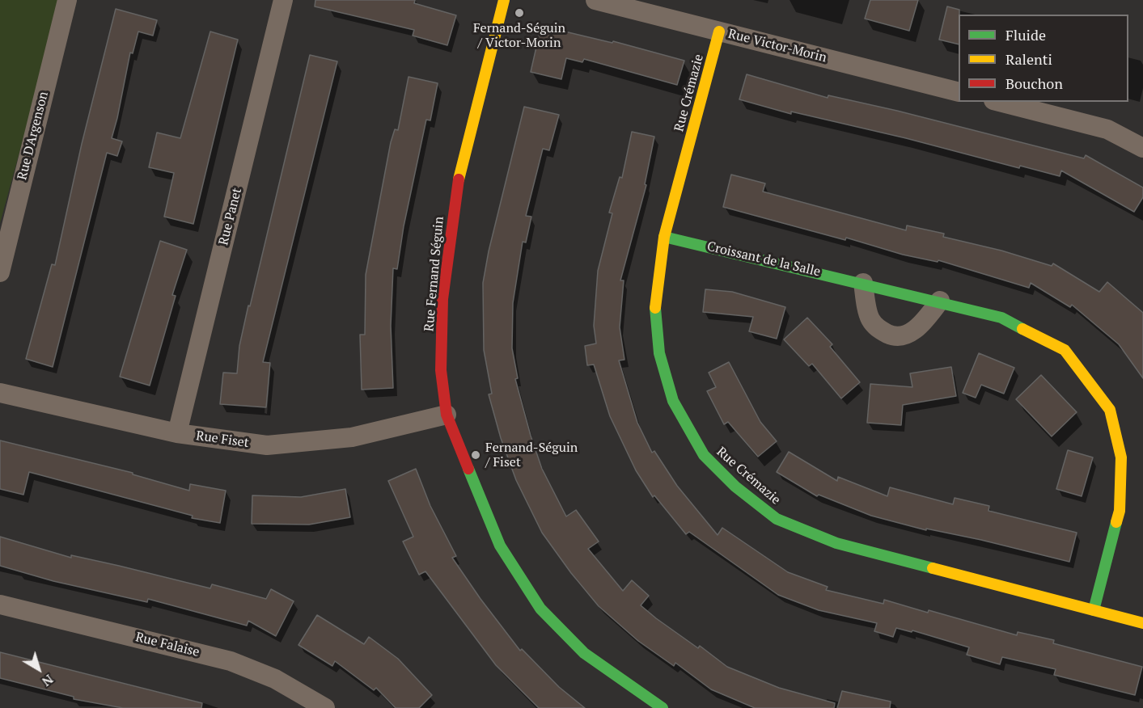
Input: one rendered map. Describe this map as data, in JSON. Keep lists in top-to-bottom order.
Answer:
{
  "streets": {
    "street": [
      "Rue Victor-Morin",
      "Rue Crémazie",
      "Rue D'Argenson",
      "Rue Panet",
      "Croissant de la Salle",
      "Rue Fernand Séguin",
      "Rue Fiset",
      "Rue Falaise"
    ]
  },
  "crossings": [
    ["Rue Victor-Morin", "Rue Crémazie"],
    ["Rue Crémazie", "Croissant de la Salle"],
    ["Rue Panet", "Rue Fiset"],
    ["Rue Fernand Séguin", "Rue Fiset"]
  ],
  "places": ["Fernand-Séguin / Victor-Morin", "Fernand-Séguin / Fiset"],
  "legend": ["Fluide", "Ralenti", "Bouchon"],
  "north": "bottom right"
}
